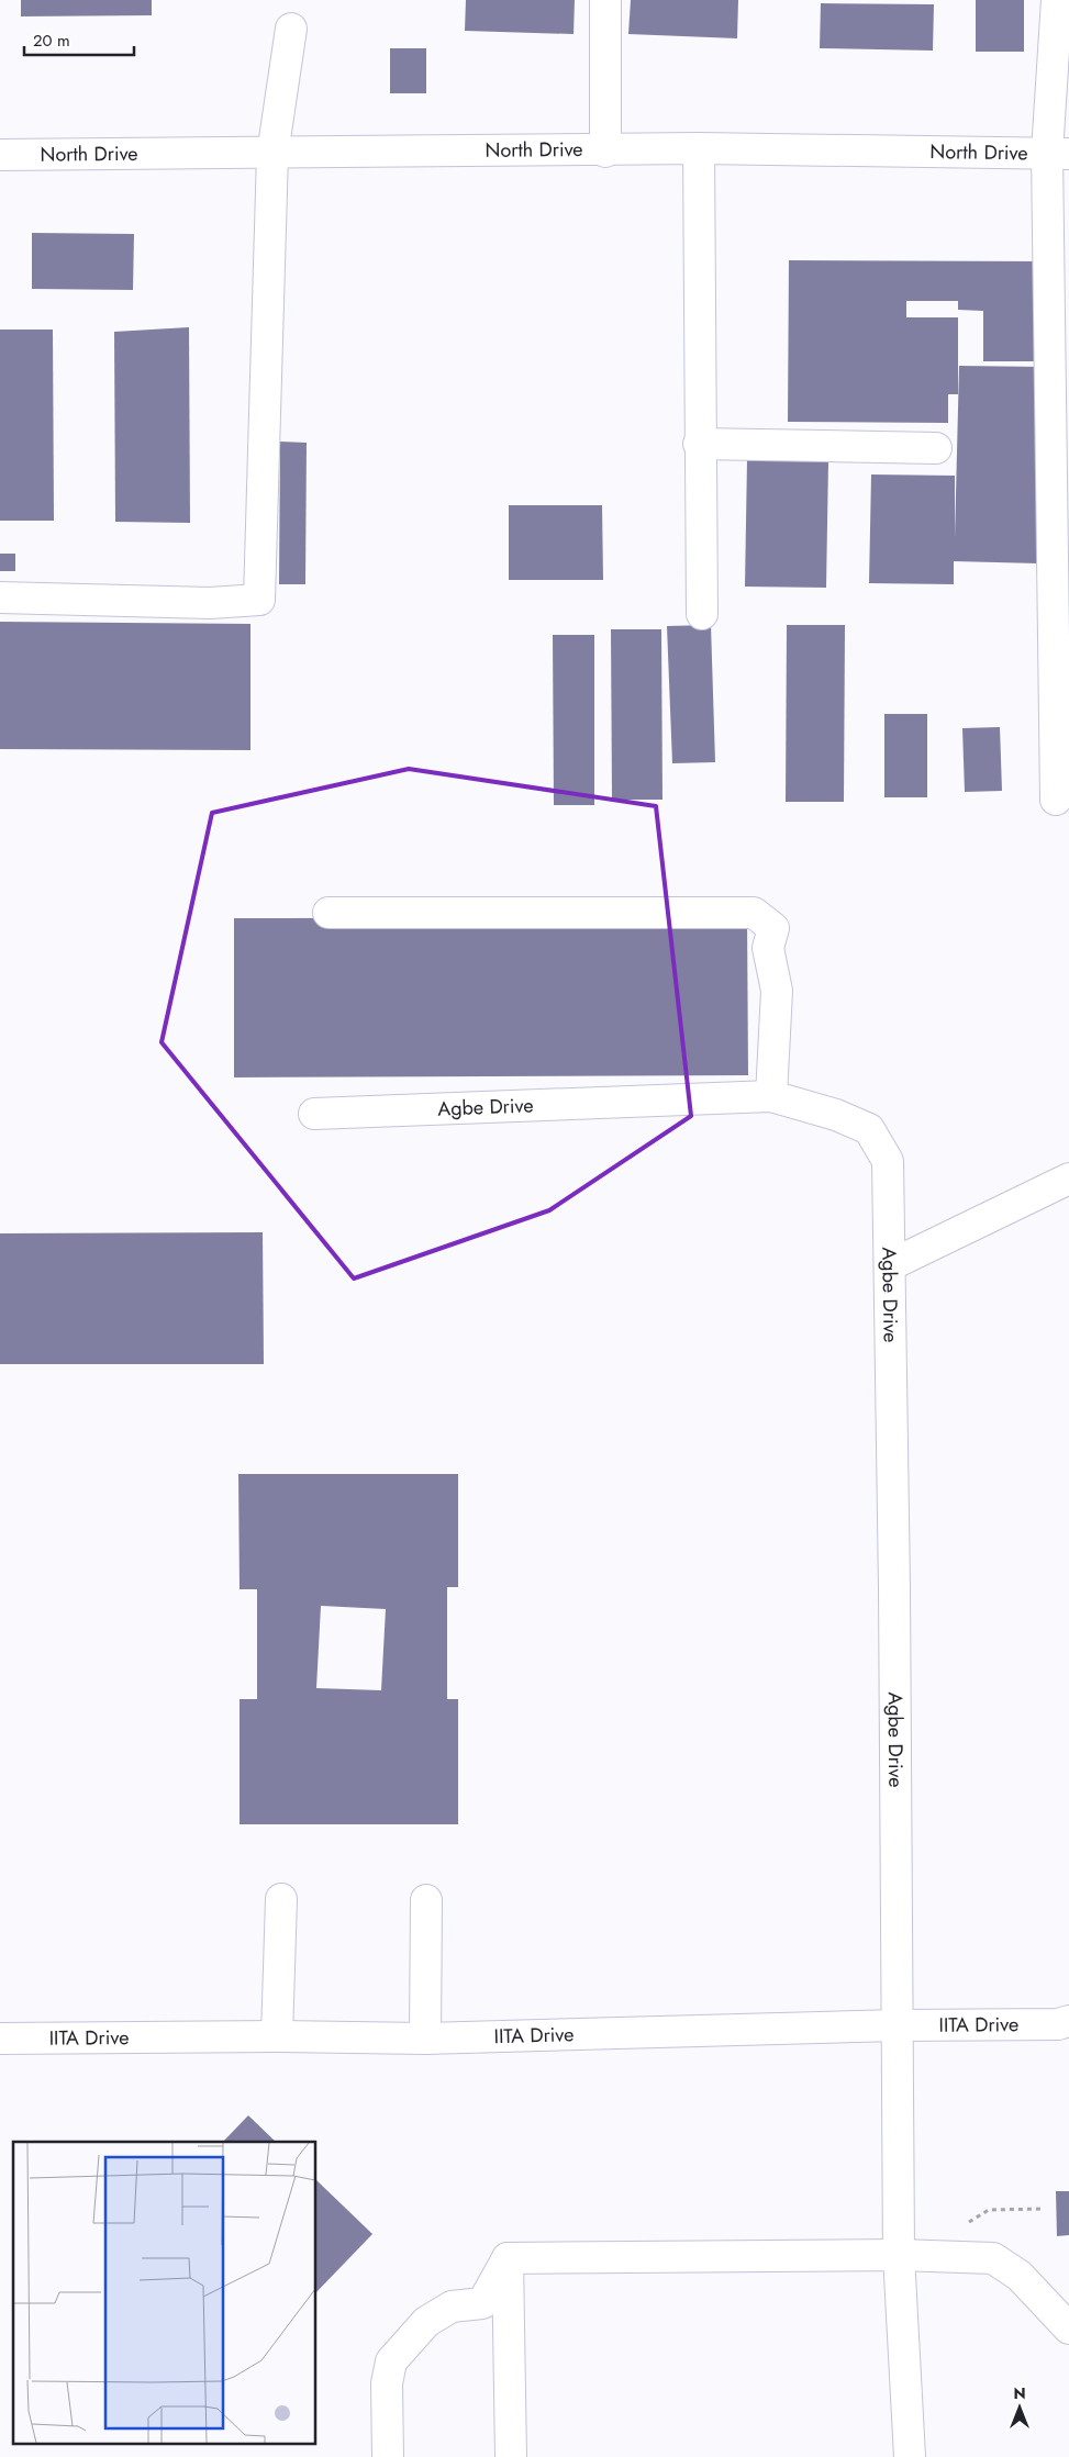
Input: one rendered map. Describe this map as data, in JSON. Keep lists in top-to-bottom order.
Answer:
{
  "streets": {
    "street": ["North Drive", "Agbe Drive", "IITA Drive"]
  },
  "crossings": [
    ["Agbe Drive", "IITA Drive"]
  ],
  "scale_bar": "20 m",
  "north": "top"
}
